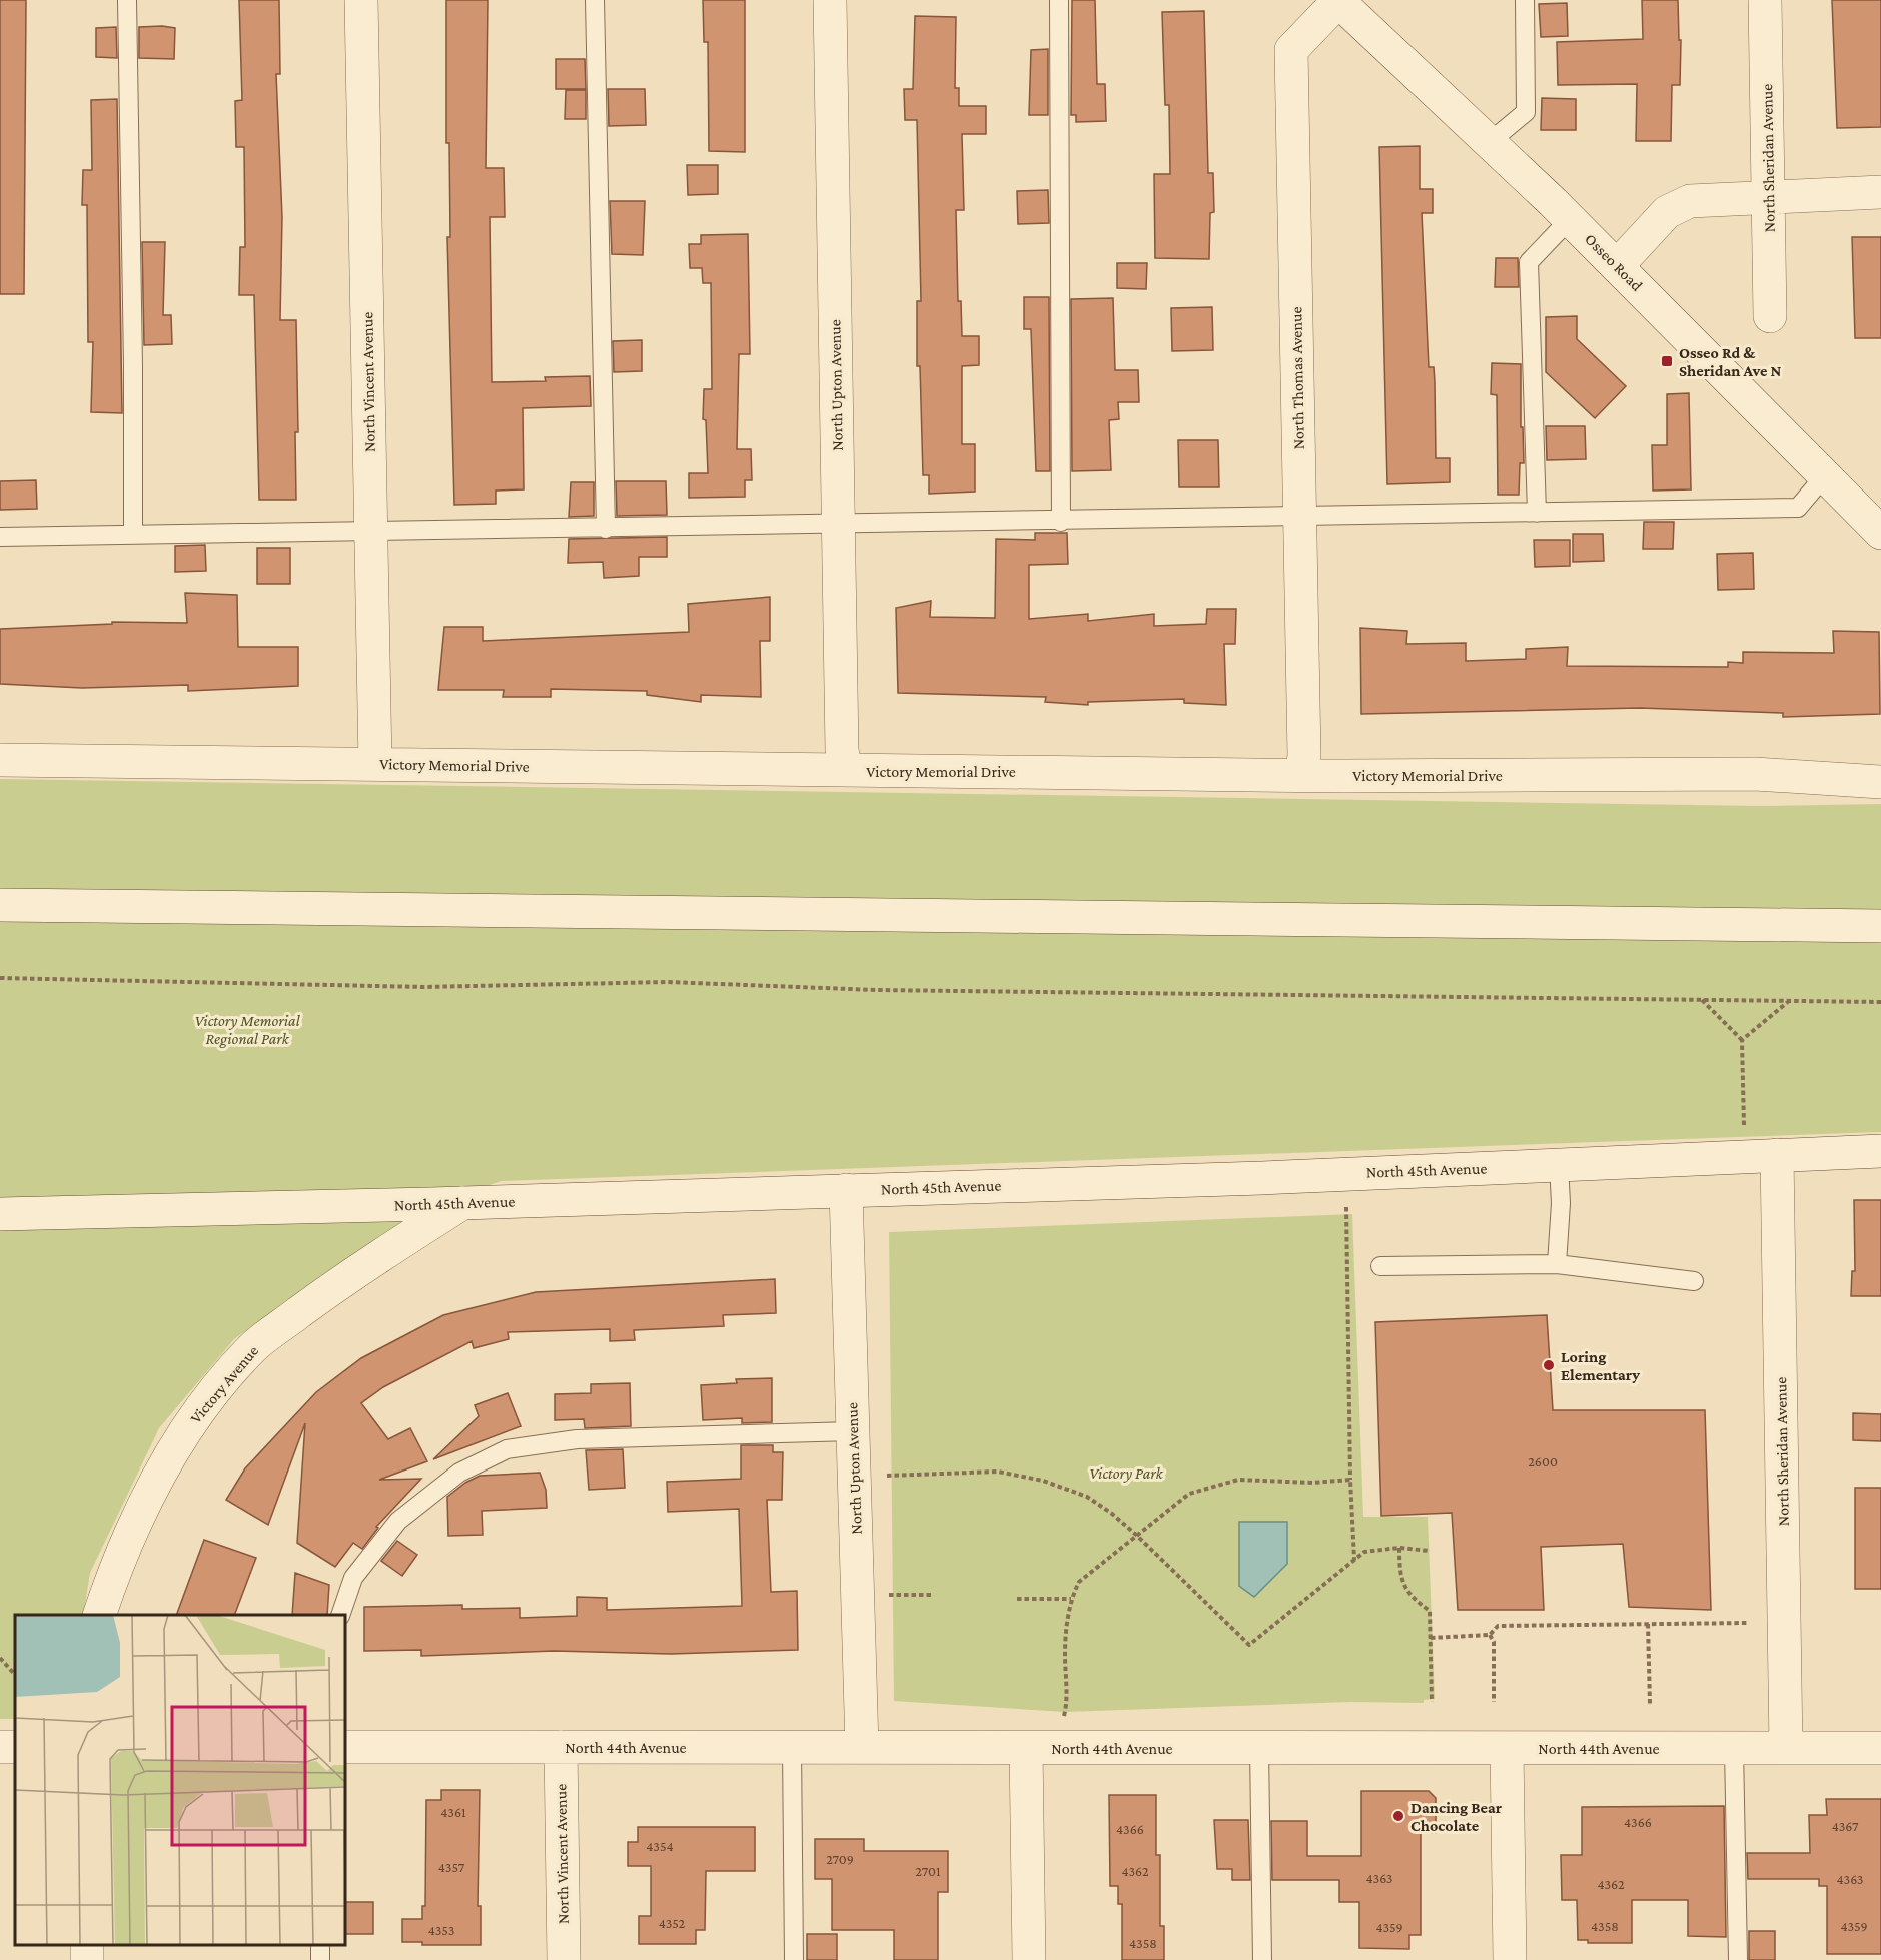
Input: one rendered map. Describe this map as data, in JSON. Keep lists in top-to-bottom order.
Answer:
{
  "streets": {
    "street": [
      "North Sheridan Avenue",
      "Osseo Road",
      "North Thomas Avenue",
      "North Vincent Avenue",
      "North Upton Avenue",
      "Victory Memorial Drive",
      "North 45th Avenue",
      "Victory Avenue",
      "North 44th Avenue"
    ]
  },
  "crossings": [
    ["North Sheridan Avenue", "North 45th Avenue"],
    ["North Sheridan Avenue", "North 44th Avenue"],
    ["Osseo Road", "North Thomas Avenue"],
    ["North Thomas Avenue", "Victory Memorial Drive"],
    ["North Vincent Avenue", "Victory Memorial Drive"],
    ["North Vincent Avenue", "North 44th Avenue"],
    ["North Upton Avenue", "Victory Memorial Drive"],
    ["North Upton Avenue", "North 45th Avenue"],
    ["North Upton Avenue", "North 44th Avenue"],
    ["North 45th Avenue", "Victory Avenue"]
  ],
  "parks": ["Victory Memorial Regional Park", "Victory Park"],
  "places": {
    "transit": ["Osseo Rd & Sheridan Ave N"],
    "other": ["Loring Elementary", "Dancing Bear Chocolate"]
  },
  "house_numbers": [
    "2600",
    "4361",
    "4366",
    "4367",
    "4366",
    "4354",
    "2709",
    "4357",
    "2701",
    "4362",
    "4363",
    "4363",
    "4362",
    "4352",
    "4358",
    "4359",
    "4359",
    "4353",
    "4358"
  ]
}
